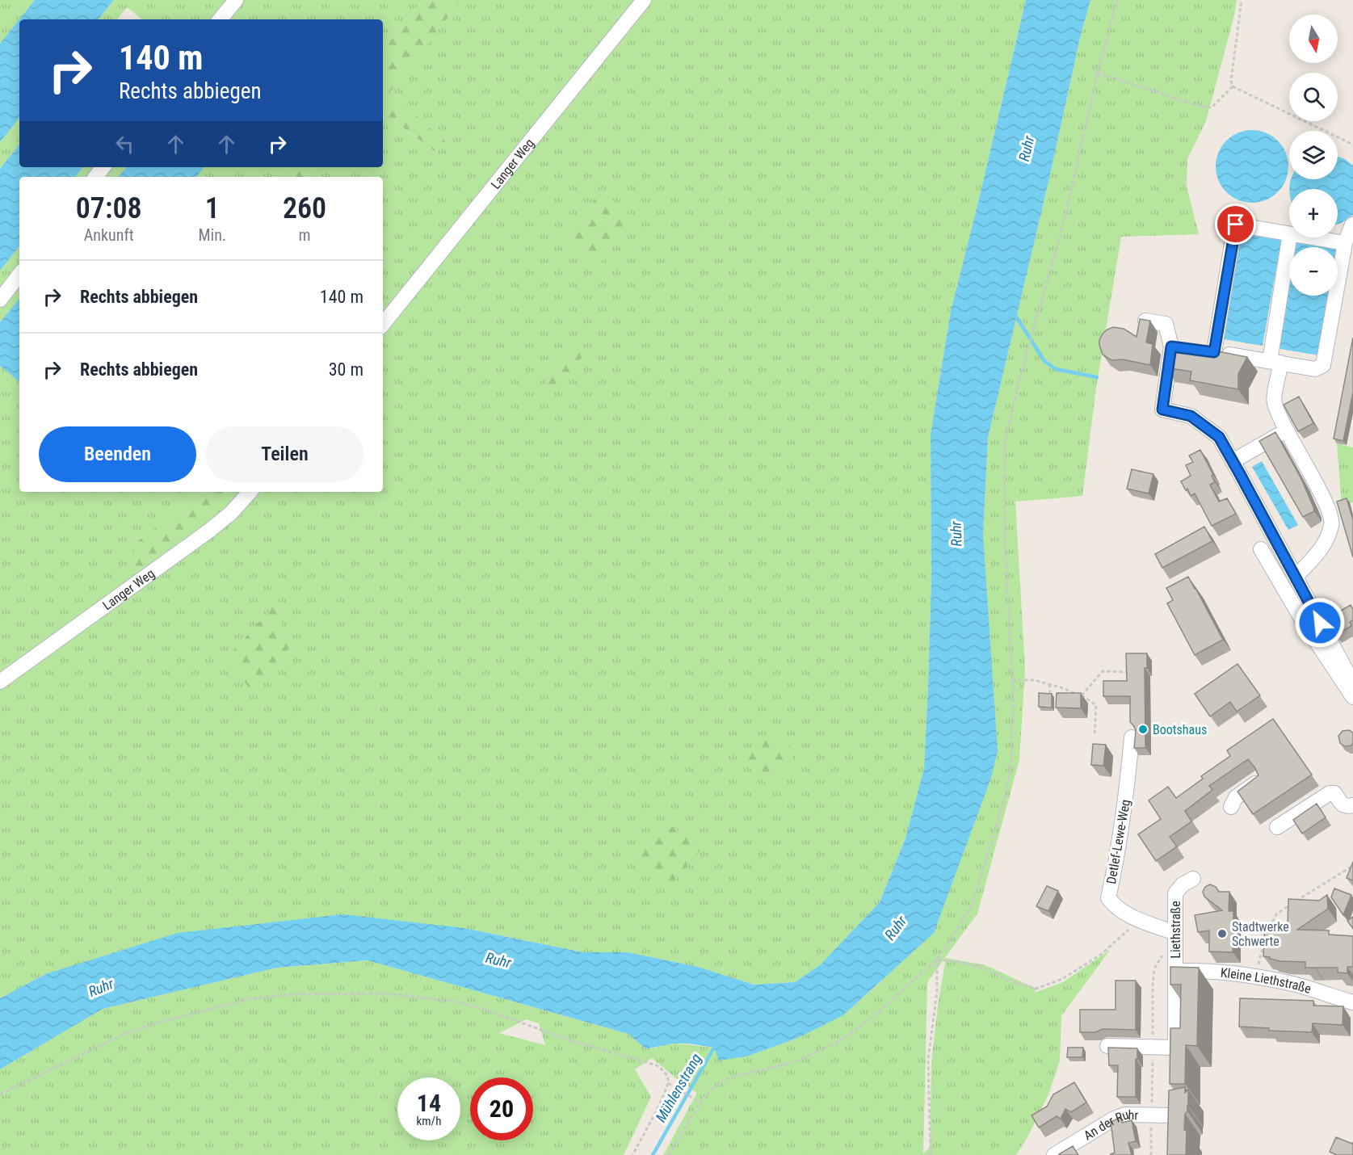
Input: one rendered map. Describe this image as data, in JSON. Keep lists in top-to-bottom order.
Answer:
{
  "streets": {
    "street": [
      "Langer Weg",
      "Detlef-Lewe-Weg",
      "Liethstraße",
      "Kleine Liethstraße",
      "An der Ruhr"
    ]
  },
  "crossings": [
    ["Detlef-Lewe-Weg", "Liethstraße"],
    ["Liethstraße", "Kleine Liethstraße"]
  ],
  "water": ["Ruhr", "Mühlenstrang"],
  "places": ["Bootshaus", "Stadtwerke Schwerte"],
  "north": "bottom",
  "page": {
    "map_buttons": ["+", "−"],
    "turn": ["140 m", "Rechts abbiegen"],
    "eta": [
      "07:08",
      "Ankunft",
      "1",
      "Min.",
      "260",
      "m"
    ],
    "list": [
      {
        "name": "Rechts abbiegen",
        "value": "140 m"
      },
      {
        "name": "Rechts abbiegen",
        "value": "30 m"
      }
    ],
    "buttons": ["Beenden", "Teilen"],
    "speed": "14 km/h",
    "limit": "20"
  }
}
